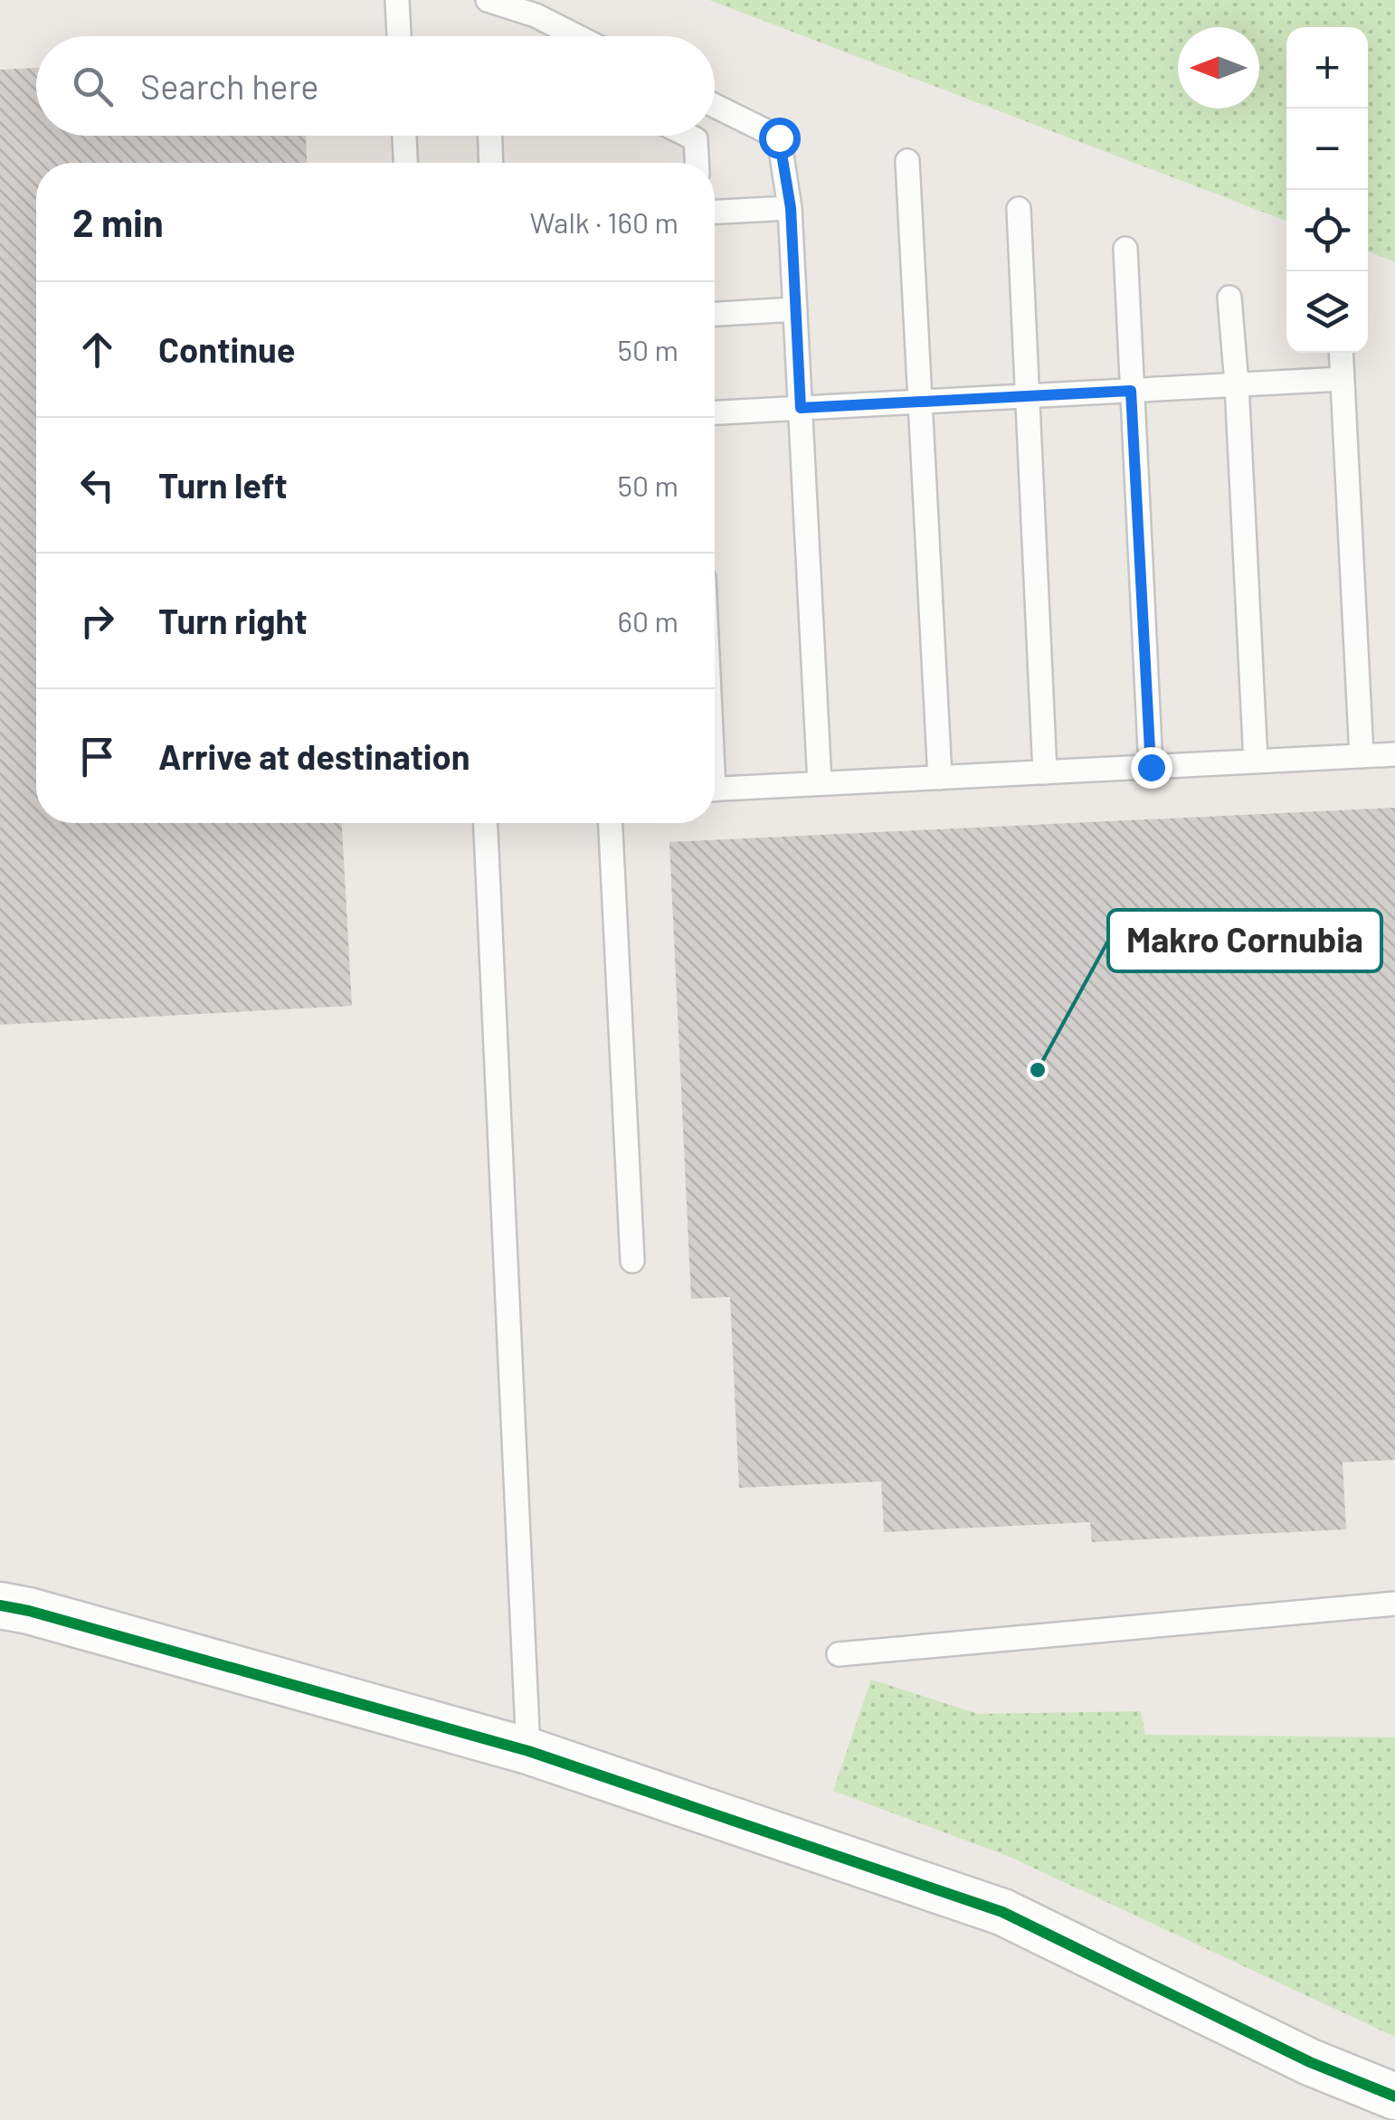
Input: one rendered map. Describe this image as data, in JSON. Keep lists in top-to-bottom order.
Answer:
{
  "places": ["Makro Cornubia"],
  "north": "left",
  "page": {
    "map_buttons": ["+", "−"],
    "search": "Search here",
    "heading": ["2 min", "Walk · 160 m"],
    "list": [
      ["Continue", "50 m"],
      ["Turn left", "50 m"],
      ["Turn right", "60 m"],
      "Arrive at destination"
    ]
  }
}
